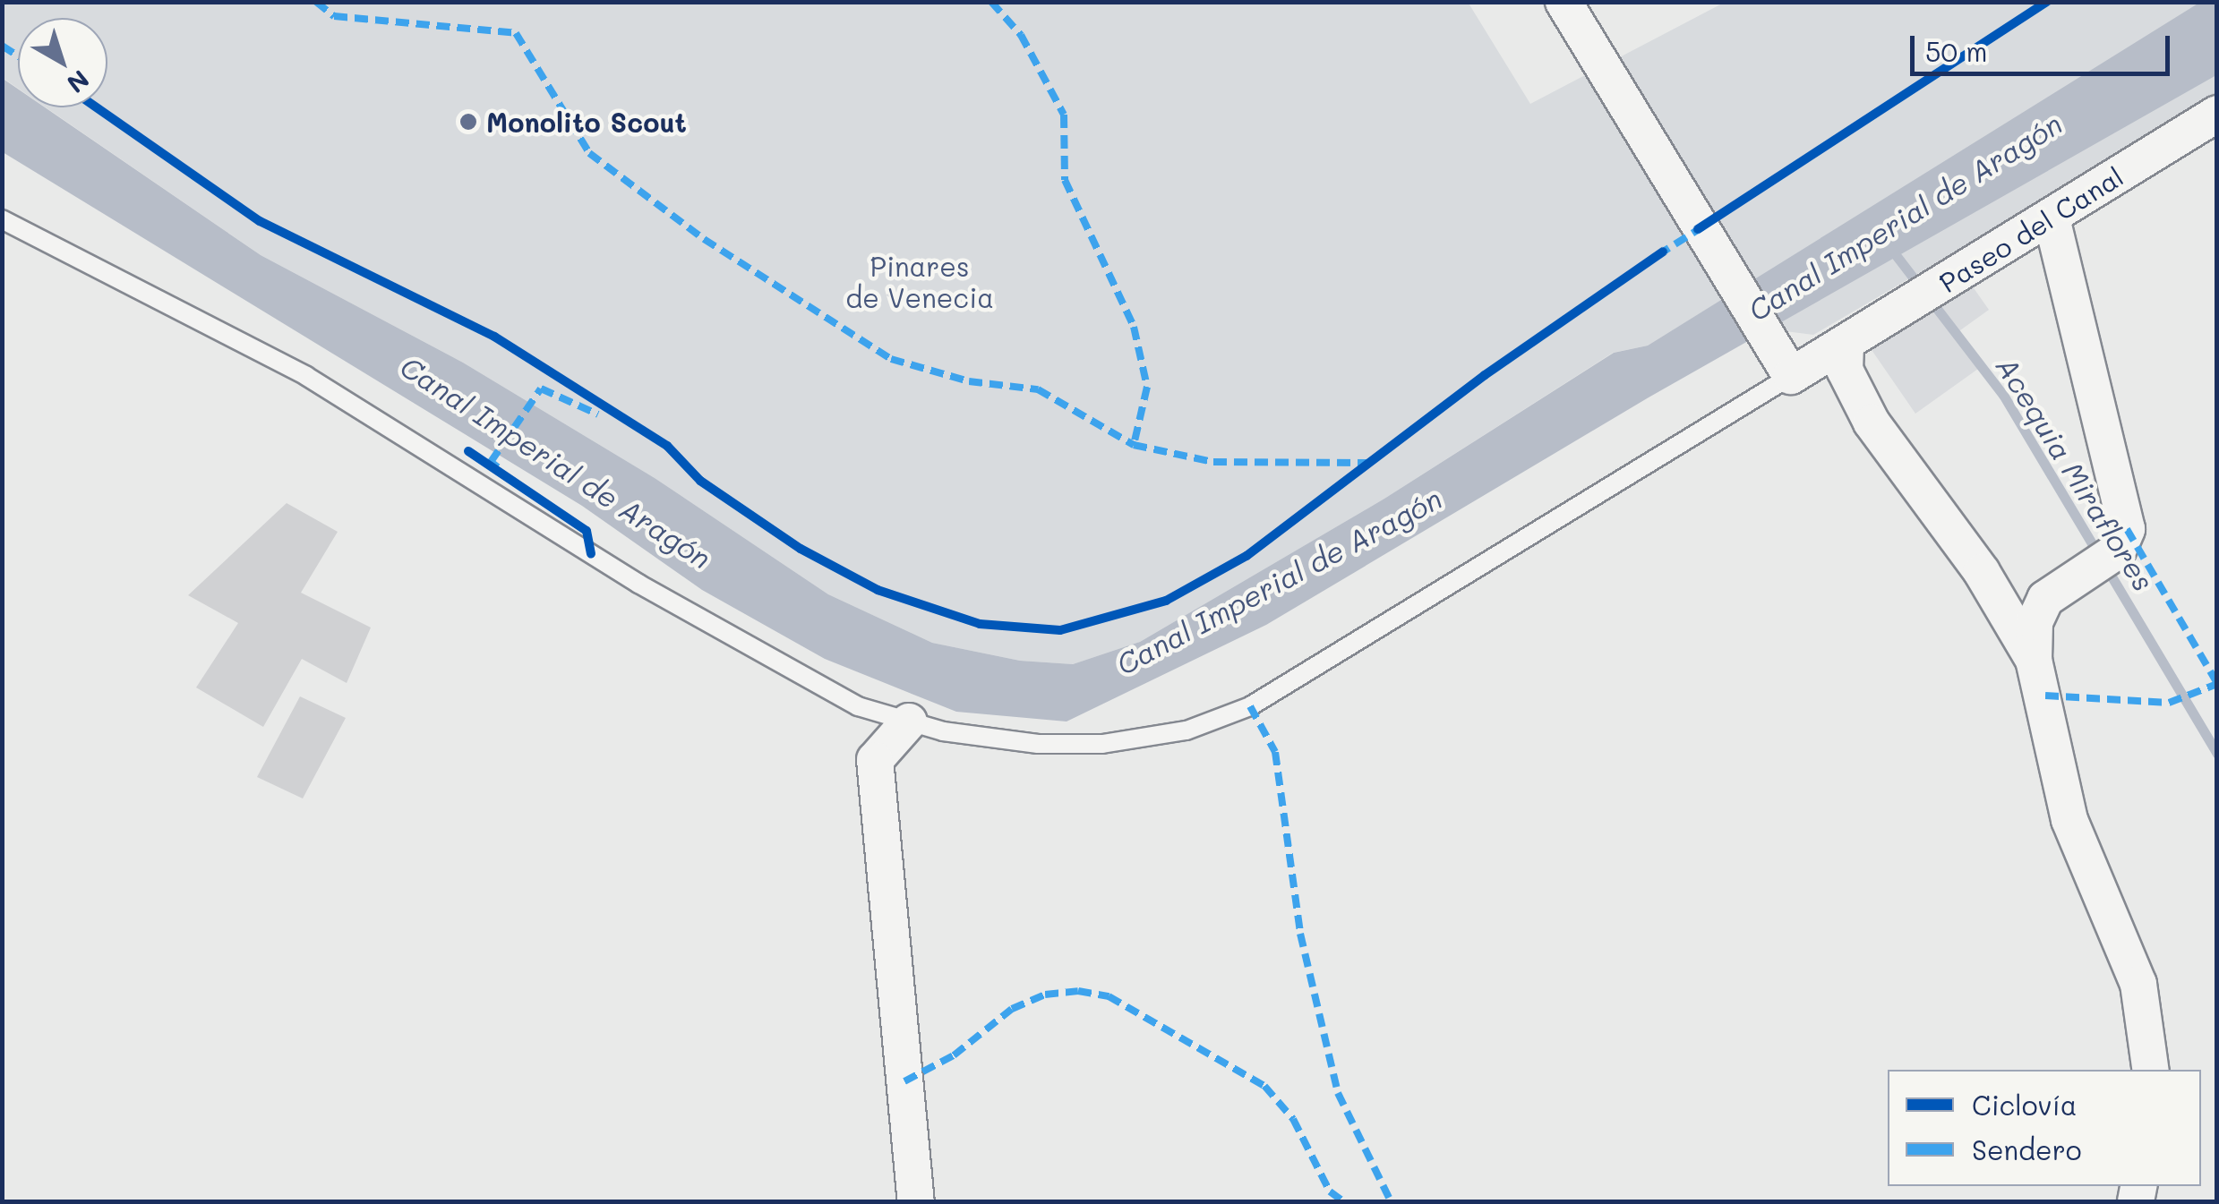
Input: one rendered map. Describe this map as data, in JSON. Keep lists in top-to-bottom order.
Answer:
{
  "streets": {
    "street": ["Paseo del Canal"]
  },
  "water": ["Canal Imperial de Aragón", "Acequia Miraflores"],
  "parks": ["Pinares de Venecia"],
  "places": ["Monolito Scout"],
  "legend": ["Ciclovía", "Sendero"],
  "scale_bar": "50 m",
  "north": "bottom right"
}
